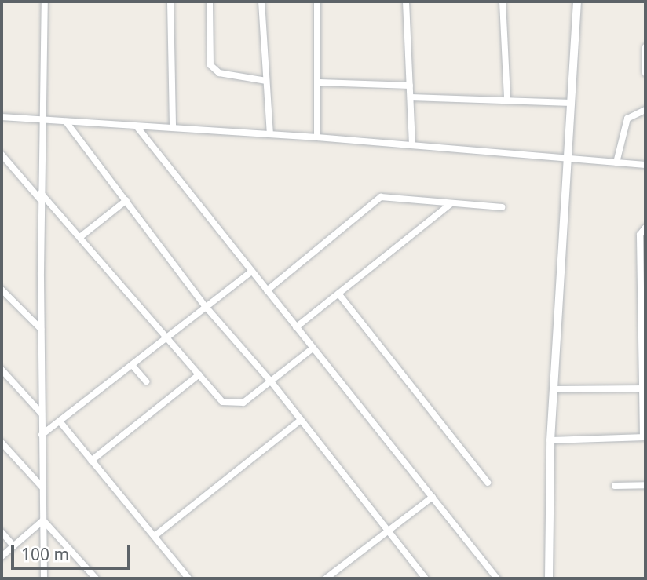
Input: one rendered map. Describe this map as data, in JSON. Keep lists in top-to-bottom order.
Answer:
{
  "scale_bar": "100 m"
}
